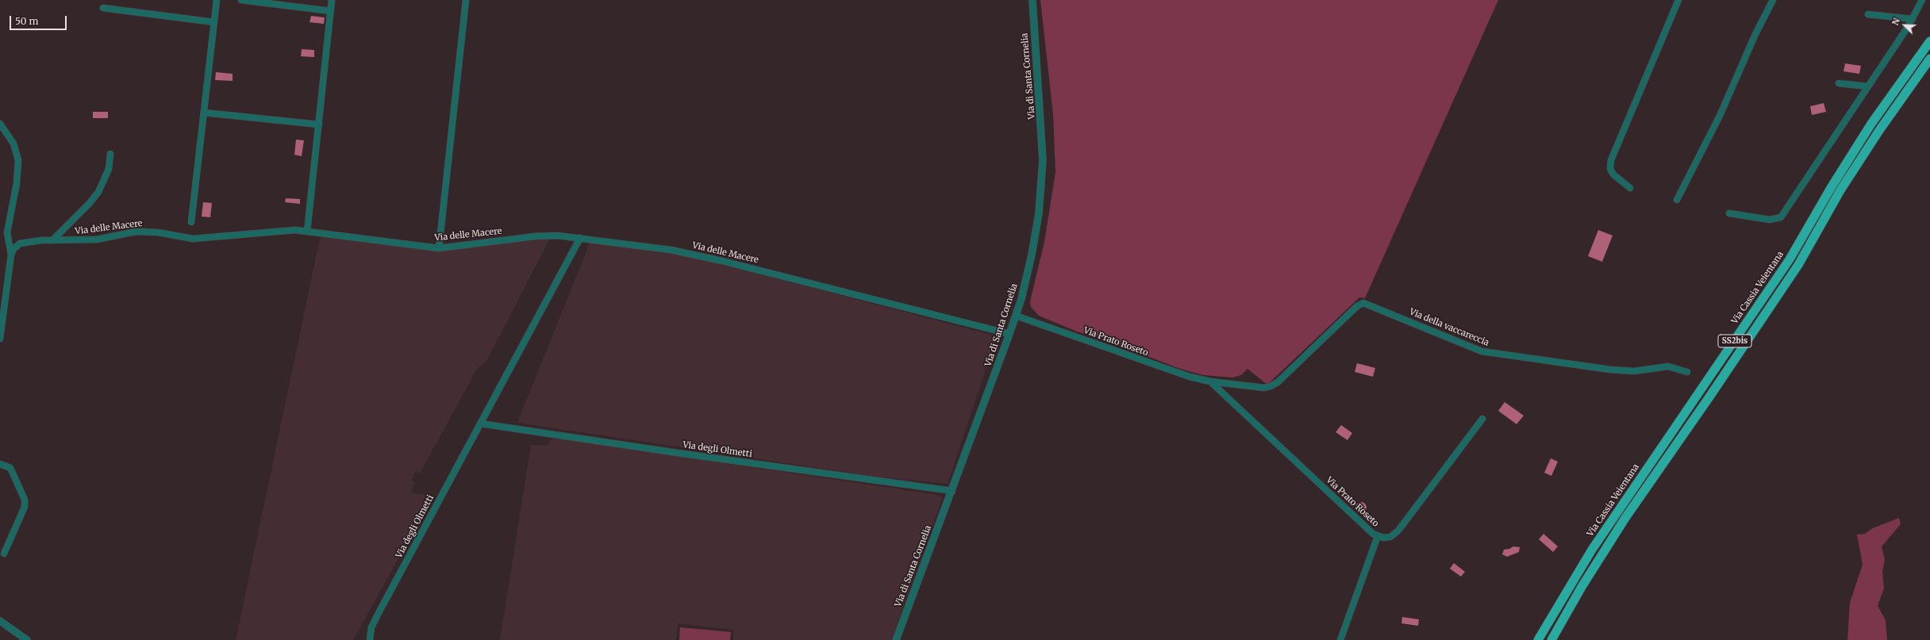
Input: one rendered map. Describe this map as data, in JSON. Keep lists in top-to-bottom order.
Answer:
{
  "streets": {
    "highway": ["Via Cassia Veientana", "SS2bis"],
    "street": [
      "Via di Santa Cornelia",
      "Via delle Macere",
      "Via della vaccareccia",
      "Via Prato Roseto",
      "Via degli Olmetti"
    ]
  },
  "crossings": [
    ["Via di Santa Cornelia", "Via delle Macere"],
    ["Via di Santa Cornelia", "Via Prato Roseto"],
    ["Via di Santa Cornelia", "Via degli Olmetti"],
    ["Via delle Macere", "Via degli Olmetti"],
    ["Via della vaccareccia", "Via Prato Roseto"]
  ],
  "scale_bar": "50 m",
  "north": "top left"
}
